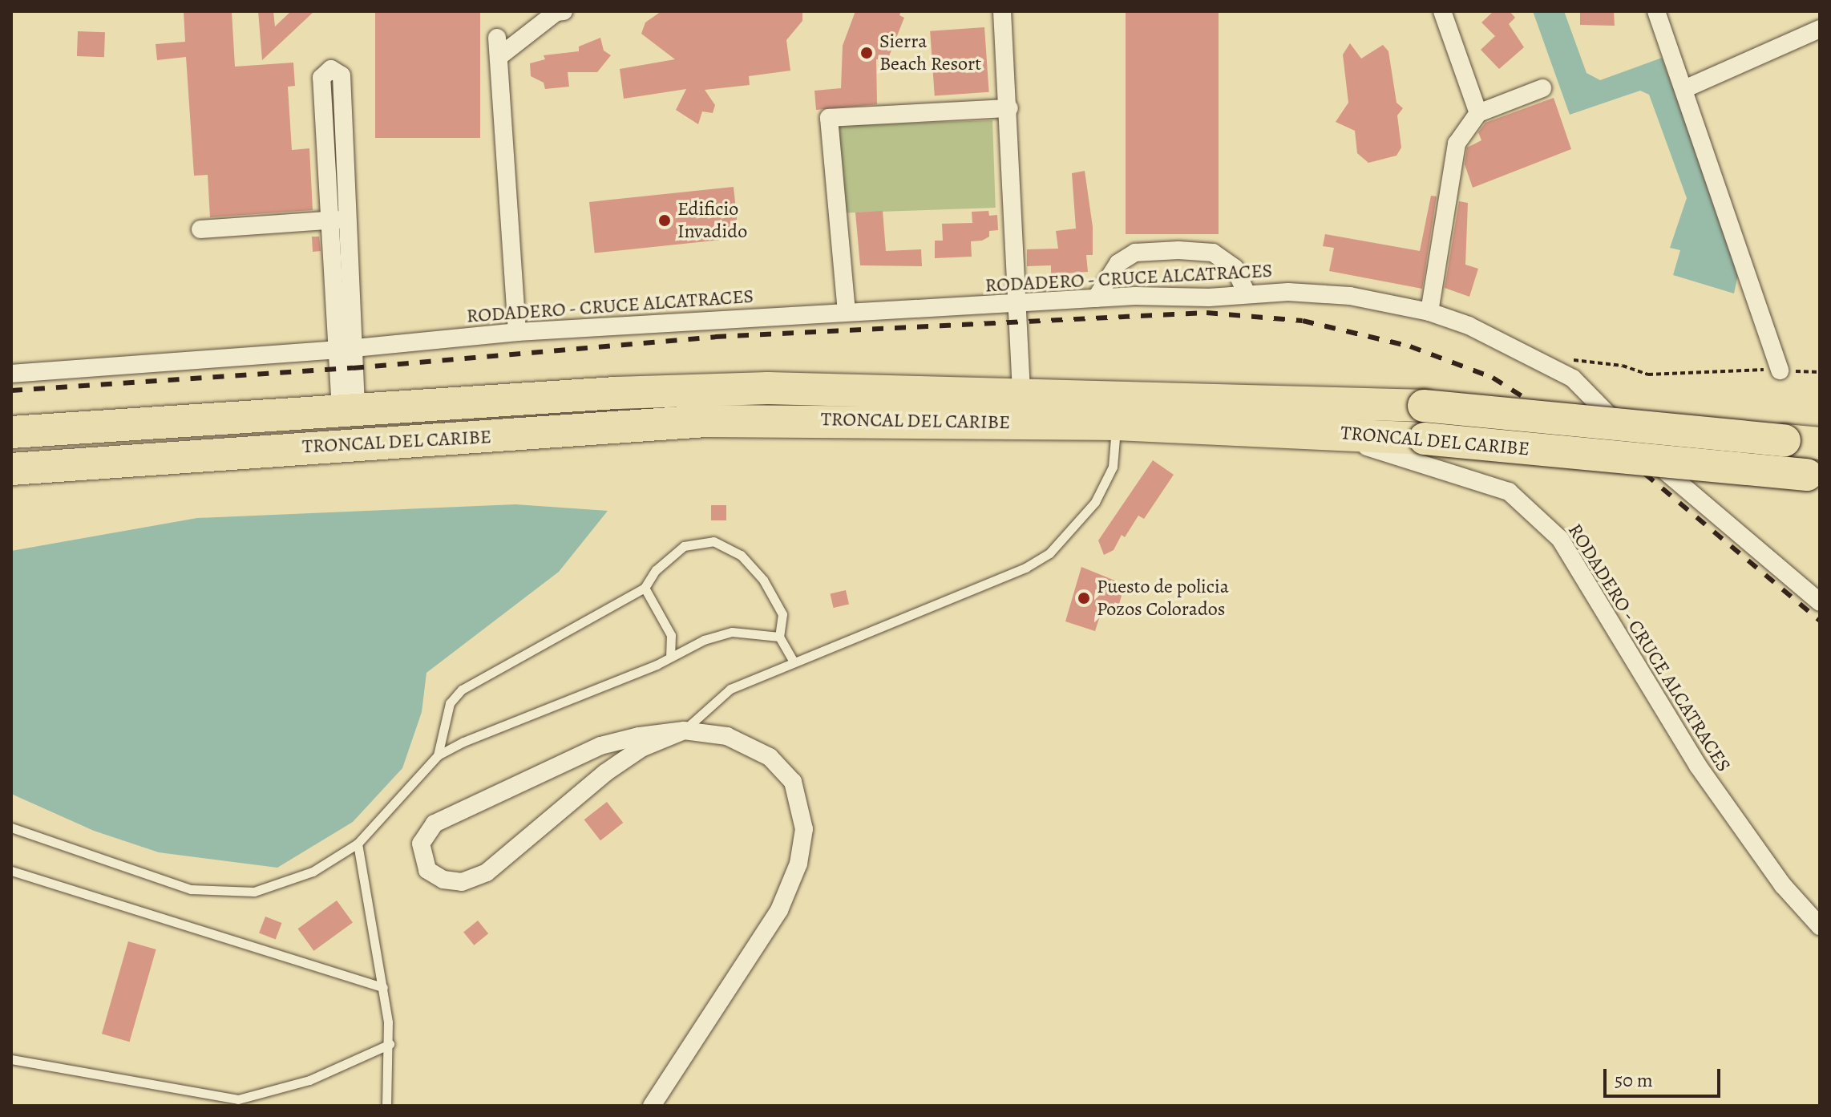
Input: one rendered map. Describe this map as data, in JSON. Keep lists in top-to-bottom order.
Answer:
{
  "streets": {
    "highway": ["TRONCAL DEL CARIBE"],
    "street": ["RODADERO - CRUCE ALCATRACES"]
  },
  "crossings": [
    ["RODADERO - CRUCE ALCATRACES", "TRONCAL DEL CARIBE"]
  ],
  "places": ["Sierra Beach Resort", "Edificio Invadido", "Puesto de policia Pozos Colorados"],
  "scale_bar": "50 m"
}
